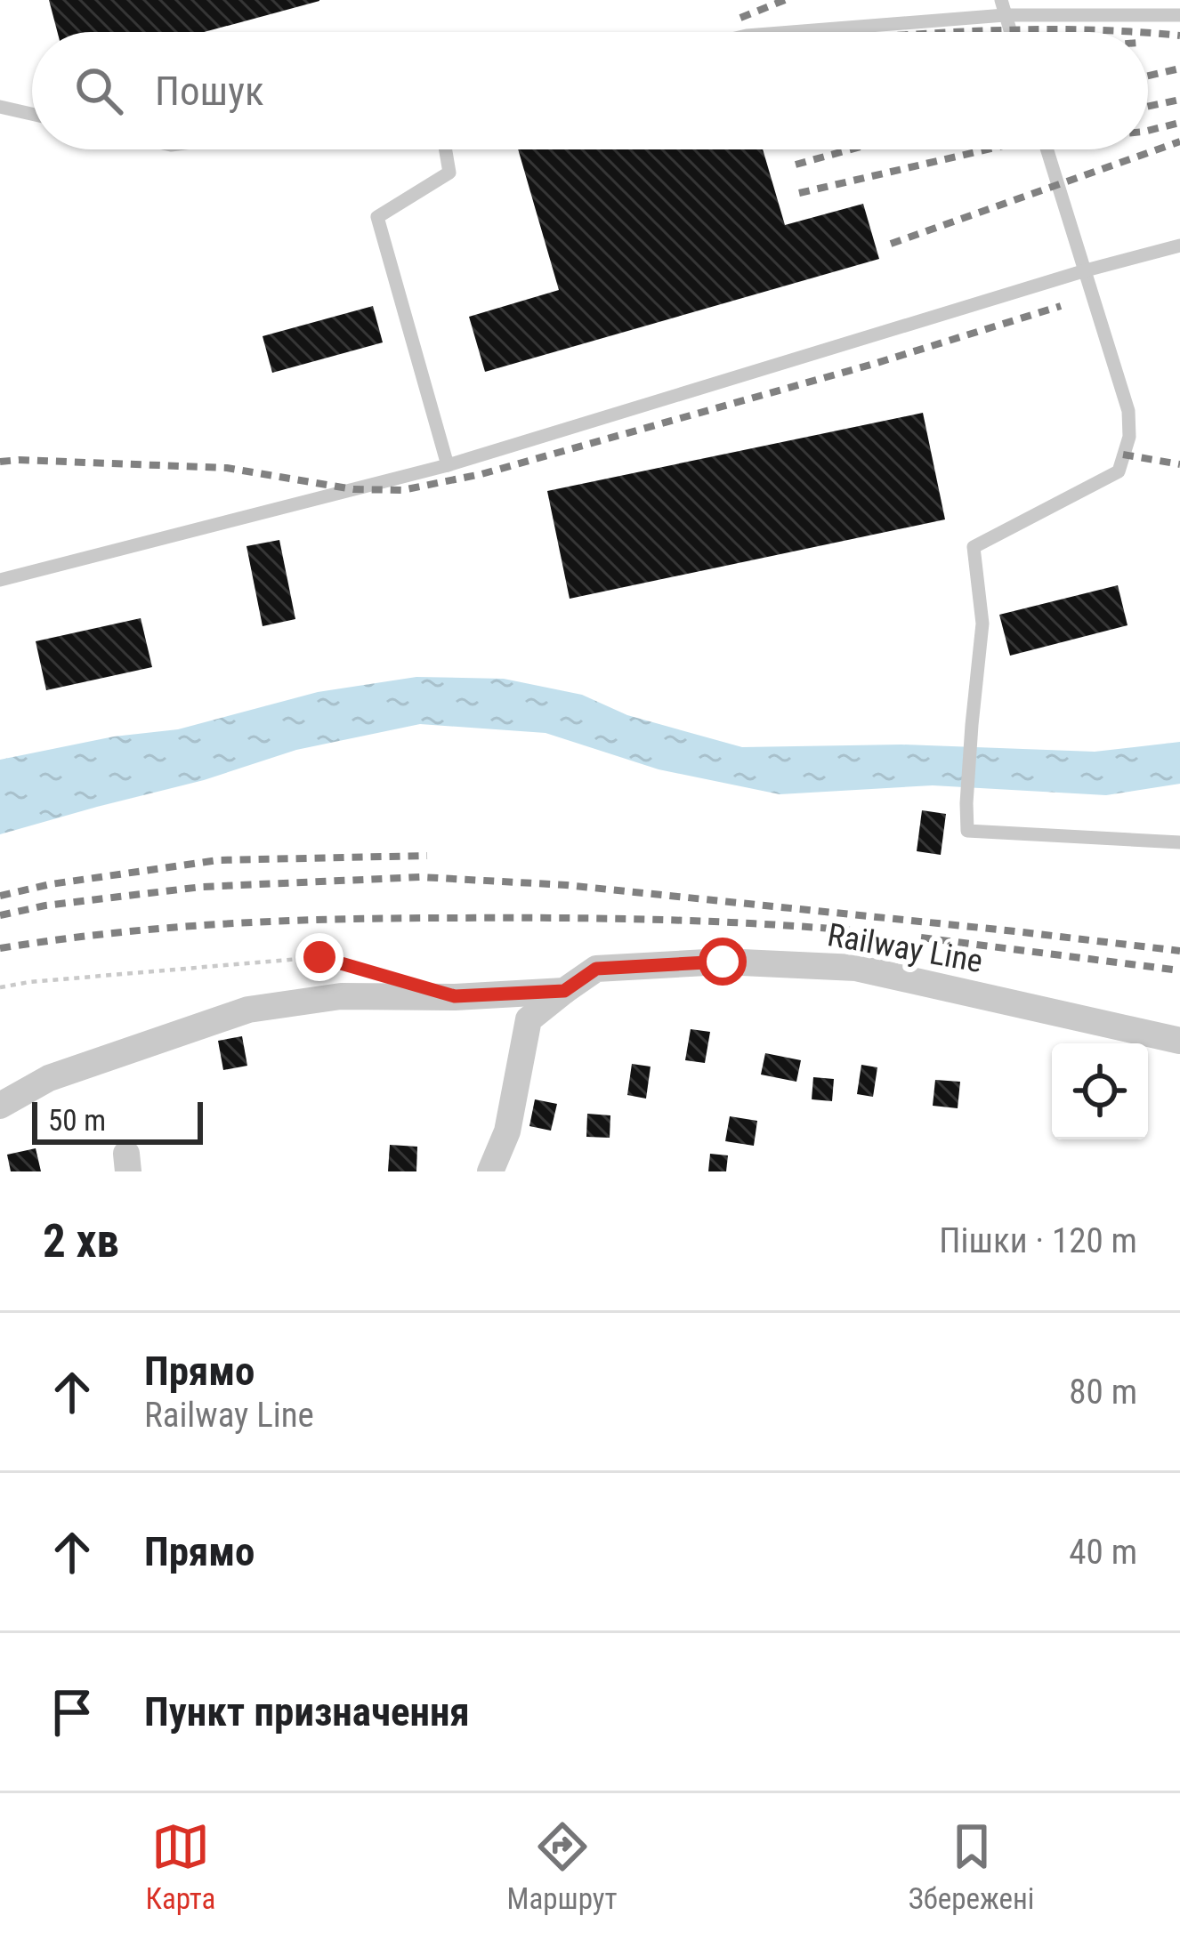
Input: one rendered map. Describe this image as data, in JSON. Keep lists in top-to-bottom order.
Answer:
{
  "streets": {
    "street": ["Railway Line"]
  },
  "scale_bar": "50 m",
  "page": {
    "search": "Пошук",
    "scale": "50 m",
    "heading": ["2 хв", "Пішки · 120 m"],
    "list": [
      ["Прямо", "Railway Line", "80 m"],
      ["Прямо", "40 m"],
      "Пункт призначення"
    ],
    "nav": ["Карта", "Маршрут", "Збережені"]
  }
}
